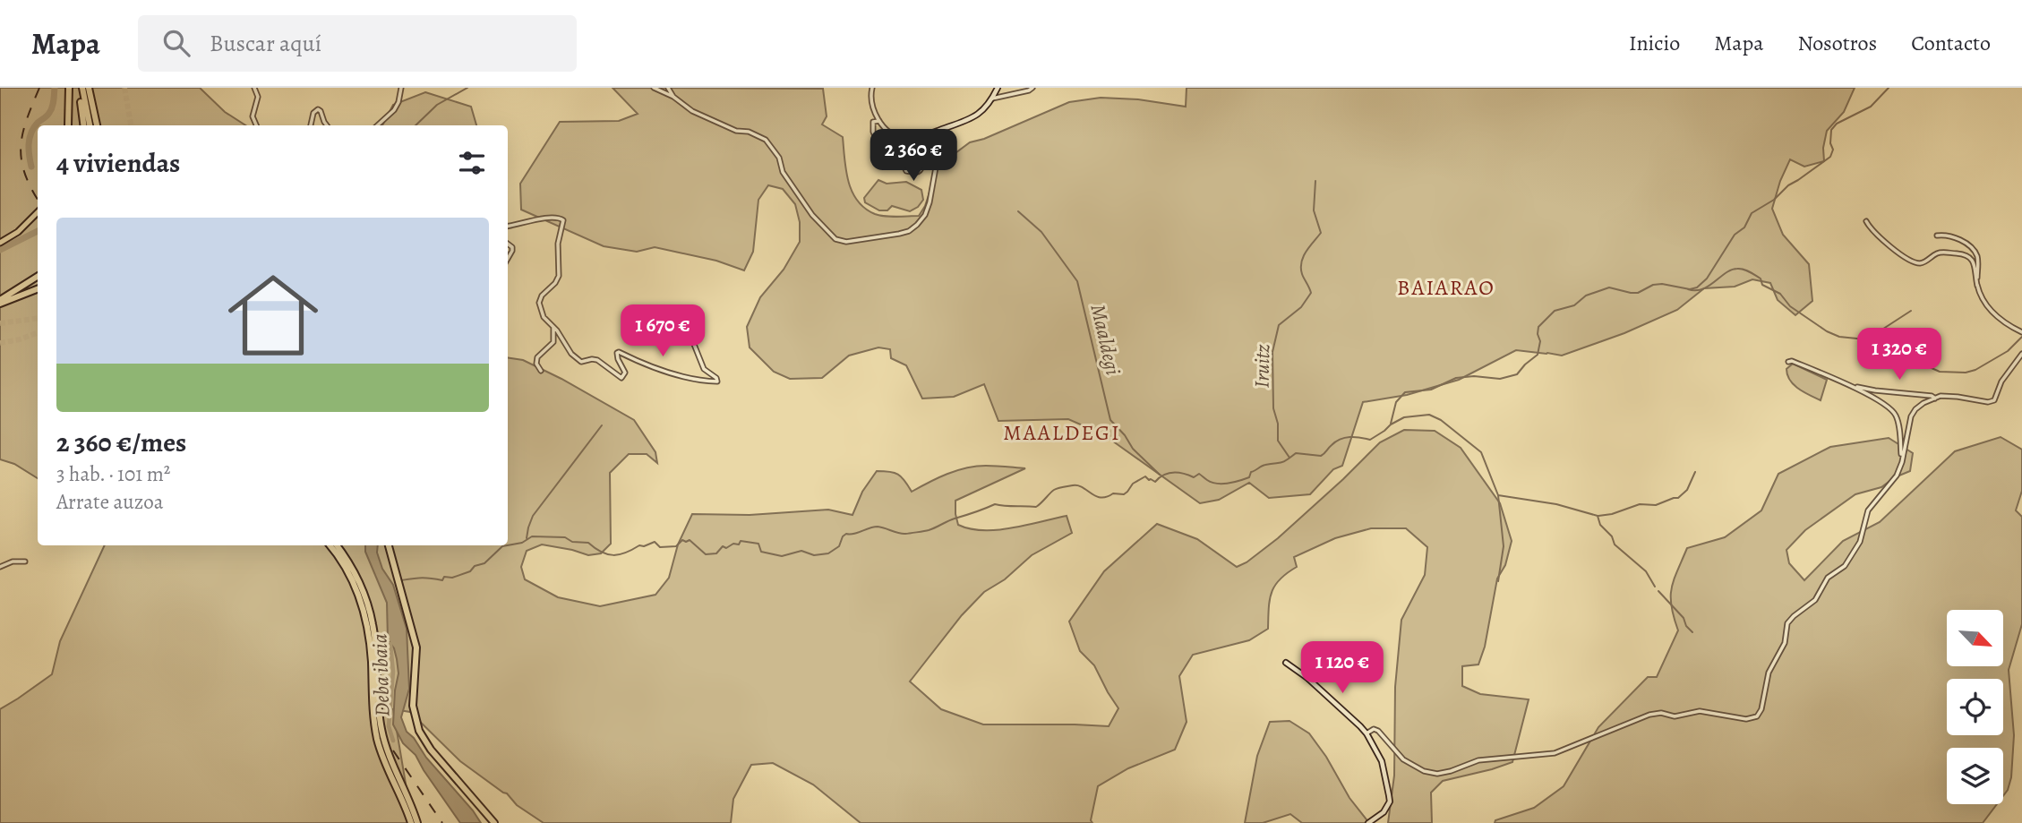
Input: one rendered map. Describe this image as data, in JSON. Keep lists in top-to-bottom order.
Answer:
{
  "districts": ["BAIARAO", "MAALDEGI"],
  "water": ["Maaldegi", "Iruitz", "Deba ibaia"],
  "north": "bottom right",
  "page": {
    "header": "Mapa",
    "search": "Buscar aquí",
    "nav": [
      "Inicio",
      "Mapa",
      "Nosotros",
      "Contacto"
    ],
    "heading": "4 viviendas",
    "price": [
      "2 360 €",
      "1 670 €",
      "1 320 €",
      "1 120 €"
    ],
    "list": [
      {
        "name": "2 360 €/mes",
        "note": "3 hab. · 101 m² · Arrate auzoa"
      }
    ]
  }
}
